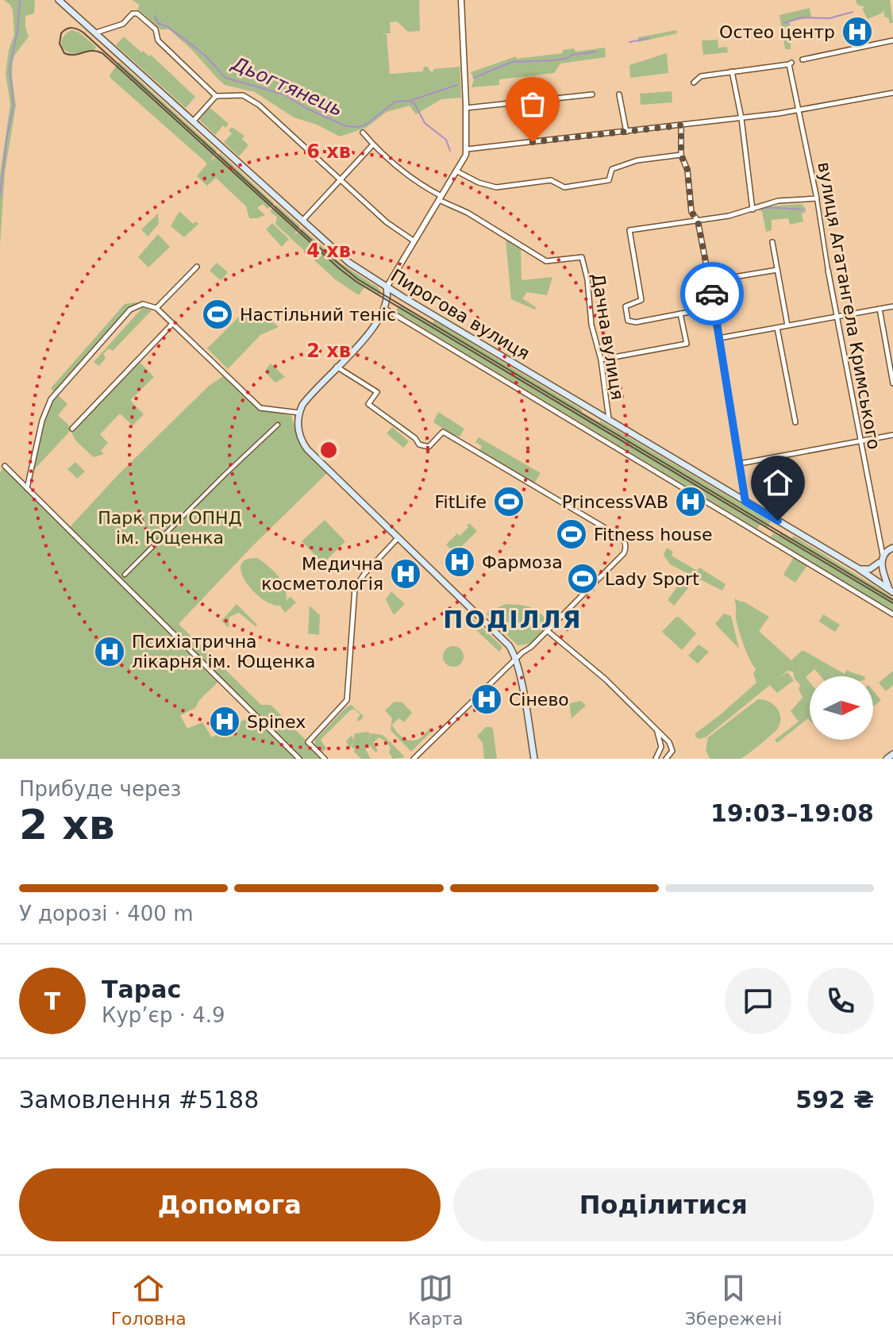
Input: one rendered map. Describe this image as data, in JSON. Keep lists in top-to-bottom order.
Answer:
{
  "streets": {
    "main road": ["Пирогова вулиця"],
    "street": ["вулиця Агатангела Кримського", "Дачна вулиця"]
  },
  "crossings": [
    ["Пирогова вулиця", "Дачна вулиця"]
  ],
  "districts": ["ПОДІЛЛЯ"],
  "water": ["Дьогтянець"],
  "parks": ["Парк при ОПНД ім. Ющенка"],
  "places": {
    "hospital": [
      "Остео центр",
      "PrincessVAB",
      "Фармоза",
      "Медична косметологія",
      "Психіатрична лікарня ім. Ющенка",
      "Сінево",
      "Spinex"
    ],
    "sports": [
      "Настільний теніс",
      "FitLife",
      "Fitness house",
      "Lady Sport"
    ]
  },
  "north": "right",
  "page": {
    "heading": ["2 хв", "Прибуде через", "19:03–19:08"],
    "panel": [
      "Тарас",
      "Кур’єр · 4.9",
      "Замовлення #5188",
      "592 ₴"
    ],
    "bar": "У дорозі · 400 m",
    "round": "Т",
    "buttons": ["Допомога", "Поділитися"],
    "tabs": ["Головна", "Карта", "Збережені"]
  },
  "rings": ["6 хв", "4 хв", "2 хв"]
}
